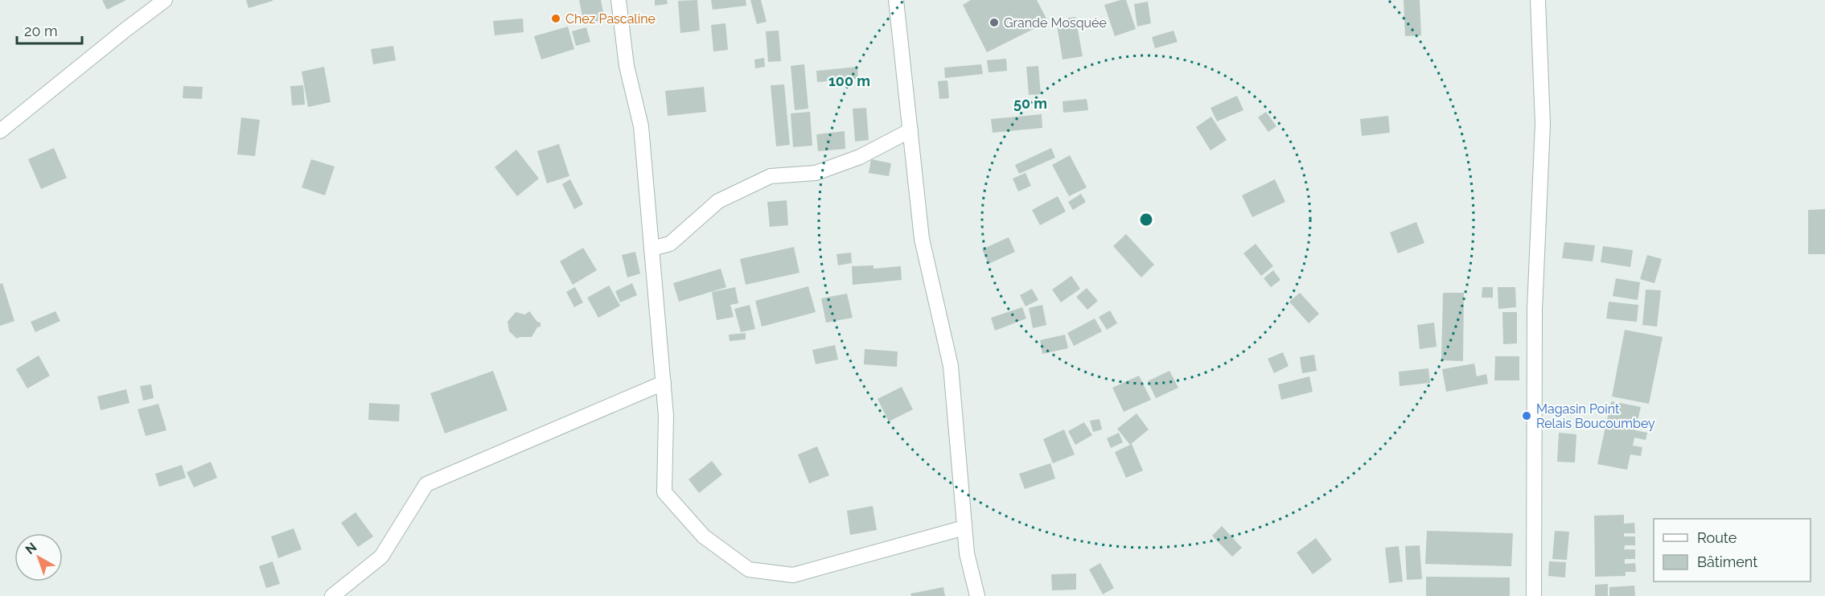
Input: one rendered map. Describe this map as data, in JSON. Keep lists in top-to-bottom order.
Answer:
{
  "places": ["Chez Pascaline", "Grande Mosquée", "Magasin Point Relais Boucoumbey"],
  "legend": ["Route", "Bâtiment"],
  "scale_bar": "20 m",
  "north": "top left",
  "rings": ["100 m", "50 m"]
}
